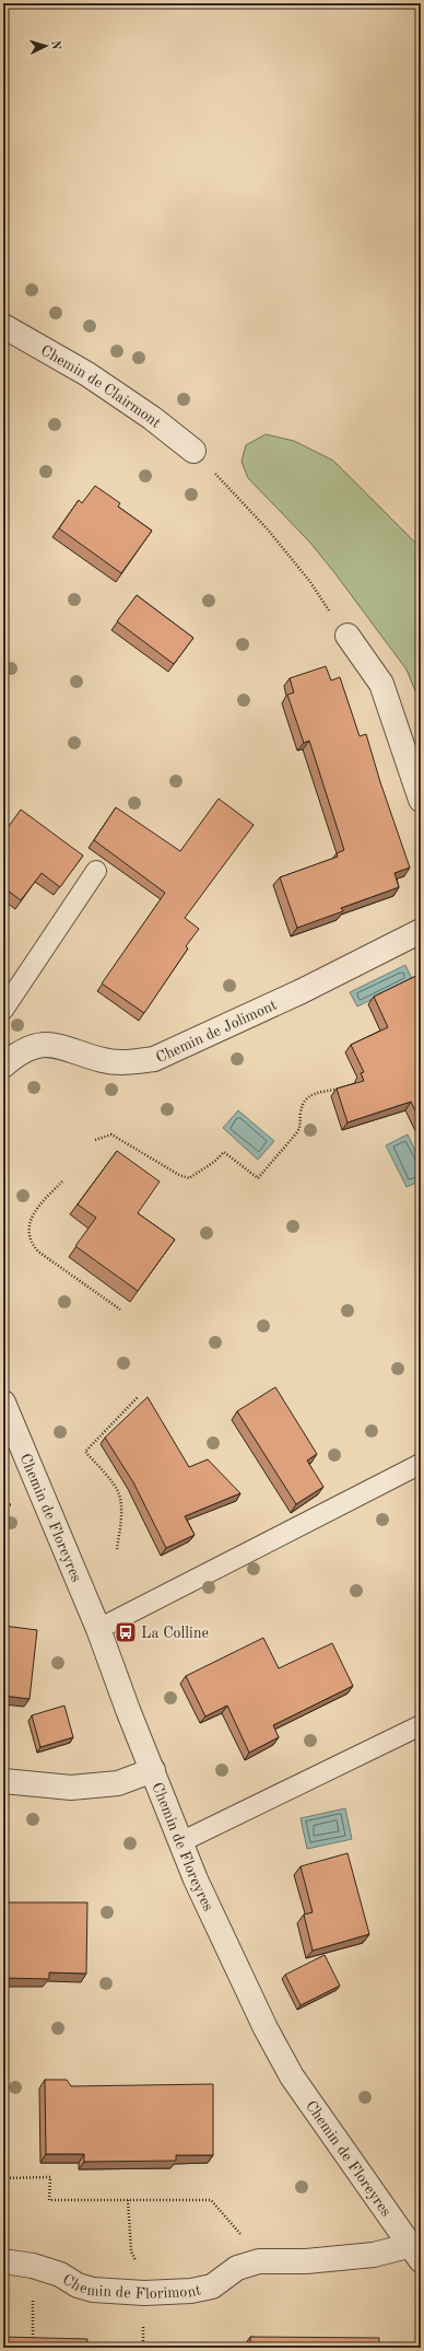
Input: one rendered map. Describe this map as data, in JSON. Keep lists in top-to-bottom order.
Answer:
{
  "streets": {
    "street": [
      "Chemin de Clairmont",
      "Chemin de Jolimont",
      "Chemin de Floreyres",
      "Chemin de Florimont"
    ]
  },
  "crossings": [
    ["Chemin de Floreyres", "Chemin de Florimont"]
  ],
  "places": {
    "bus stop": ["La Colline"]
  },
  "north": "right"
}
